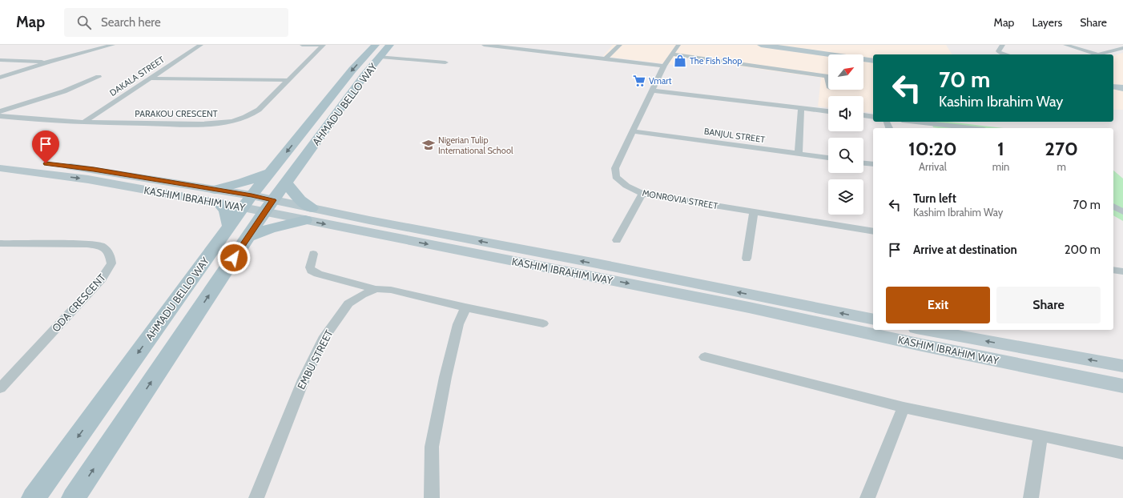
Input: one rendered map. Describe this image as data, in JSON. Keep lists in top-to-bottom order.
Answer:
{
  "streets": {
    "main road": ["AHMADU BELLO WAY", "KASHIM IBRAHIM WAY"],
    "street": [
      "DAKALA STREET",
      "PARAKOU CRESCENT",
      "BANJUL STREET",
      "MONROVIA STREET",
      "ODA CRESCENT",
      "EMBU STREET"
    ]
  },
  "crossings": [
    ["DAKALA STREET", "PARAKOU CRESCENT"],
    ["AHMADU BELLO WAY", "KASHIM IBRAHIM WAY"],
    ["BANJUL STREET", "MONROVIA STREET"]
  ],
  "places": {
    "shop": ["The Fish Shop"],
    "supermarket": ["Vmart"],
    "school or university": ["Nigerian Tulip International School"]
  },
  "north": "top right",
  "page": {
    "header": "Map",
    "search": "Search here",
    "nav": ["Map", "Layers", "Share"],
    "turn": ["70 m", "Kashim Ibrahim Way"],
    "eta": [
      "10:20",
      "Arrival",
      "1",
      "min",
      "270",
      "m"
    ],
    "list": [
      {
        "name": "Turn left",
        "note": "Kashim Ibrahim Way",
        "value": "70 m"
      },
      {
        "name": "Arrive at destination",
        "value": "200 m"
      }
    ],
    "buttons": ["Exit", "Share"]
  }
}
